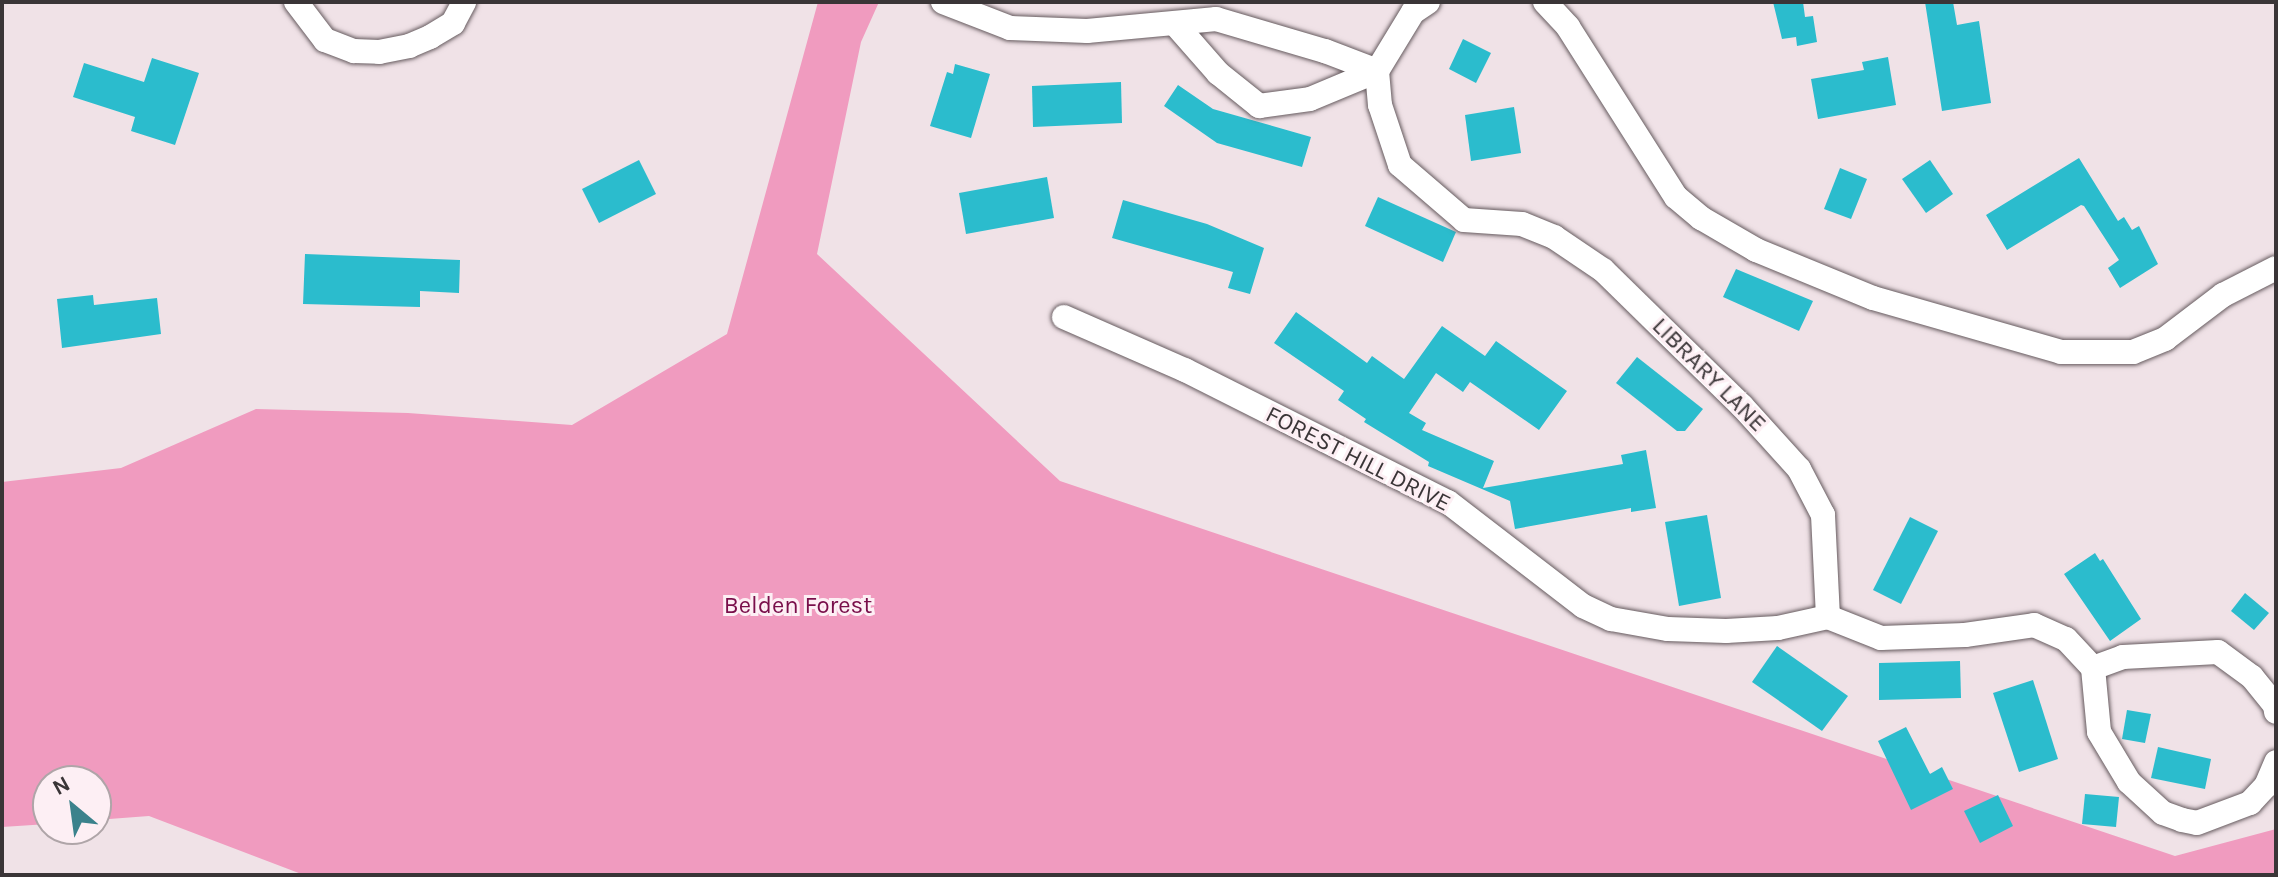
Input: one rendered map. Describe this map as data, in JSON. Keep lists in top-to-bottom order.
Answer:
{
  "streets": {
    "street": ["LIBRARY LANE", "FOREST HILL DRIVE"]
  },
  "crossings": [
    ["LIBRARY LANE", "FOREST HILL DRIVE"]
  ],
  "parks": ["Belden Forest"],
  "north": "top left"
}
